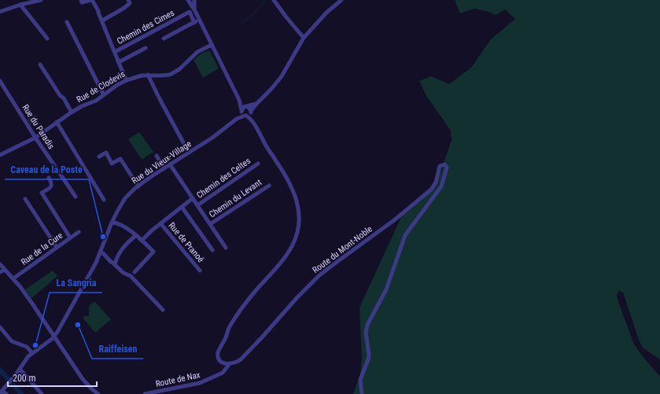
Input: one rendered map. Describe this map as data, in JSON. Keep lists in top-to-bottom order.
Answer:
{
  "streets": {
    "street": [
      "Chemin des Cimes",
      "Rue de Clodevis",
      "Rue du Paradis",
      "Rue du Vieux-Village",
      "Chemin des Celtes",
      "Chemin du Levant",
      "Rue de Pranoé",
      "Rue de la Cure",
      "Route du Mont-Noble",
      "Route de Nax"
    ]
  },
  "crossings": [
    ["Rue de Clodevis", "Rue du Paradis"],
    ["Rue du Vieux-Village", "Route du Mont-Noble"]
  ],
  "places": ["Caveau de la Poste", "Raiffeisen", "La Sangria"],
  "scale_bar": "200 m"
}
